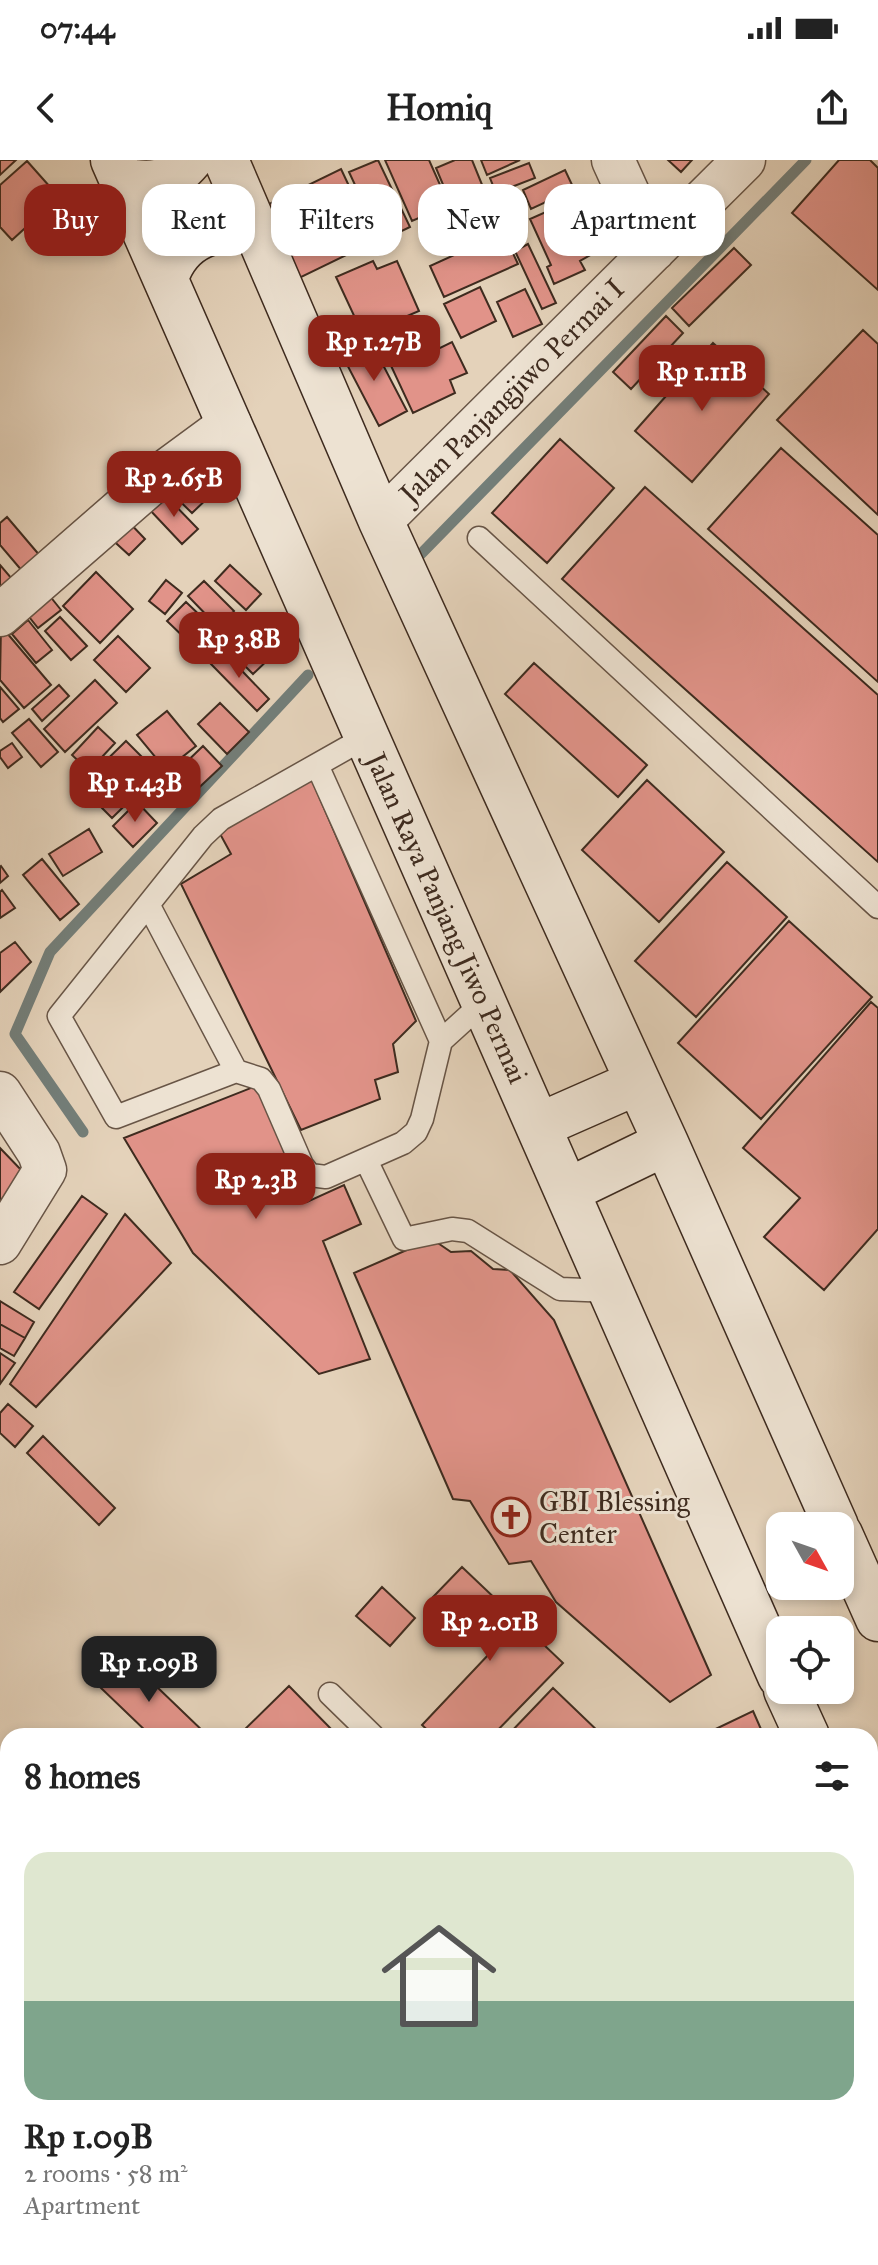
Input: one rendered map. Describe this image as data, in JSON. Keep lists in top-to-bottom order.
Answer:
{
  "streets": {
    "street": ["Jalan Panjangjiwo Permai I", "Jalan Raya Panjang Jiwo Permai"]
  },
  "places": {
    "church": ["GBI Blessing Center"]
  },
  "north": "bottom right",
  "page": {
    "status": "07:44",
    "header": "Homiq",
    "chip": [
      "Buy",
      "Rent",
      "Filters",
      "New",
      "Apartment"
    ],
    "price": [
      "Rp 1.27B",
      "Rp 1.11B",
      "Rp 2.65B",
      "Rp 3.8B",
      "Rp 1.43B",
      "Rp 2.3B",
      "Rp 2.01B",
      "Rp 1.09B"
    ],
    "heading": "8 homes",
    "list": [
      {
        "name": "Rp 1.09B",
        "note": "2 rooms · 58 m² · Apartment"
      }
    ]
  }
}
